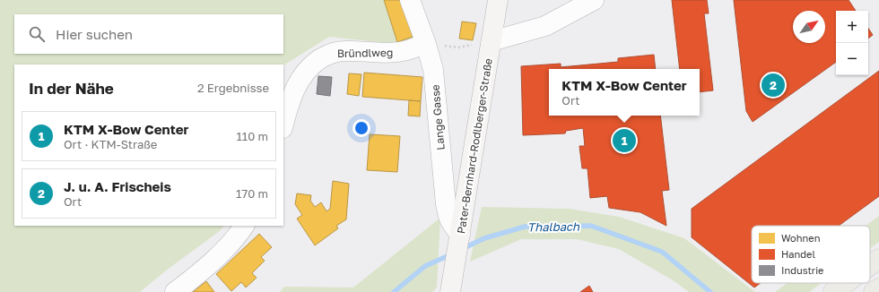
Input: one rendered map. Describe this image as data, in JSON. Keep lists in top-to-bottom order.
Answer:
{
  "streets": {
    "main road": ["Pater-Bernhard-Rodlberger-Straße"],
    "street": ["Bründlweg", "Lange Gasse"]
  },
  "crossings": [
    ["Bründlweg", "Lange Gasse"],
    ["Lange Gasse", "Pater-Bernhard-Rodlberger-Straße"]
  ],
  "water": ["Thalbach"],
  "legend": ["Wohnen", "Handel", "Industrie"],
  "north": "top right",
  "page": {
    "map_buttons": ["+", "−"],
    "search": "Hier suchen",
    "heading": ["In der Nähe", "2 Ergebnisse"],
    "popup": ["KTM X-Bow Center", "Ort"],
    "pins": ["2", "1"],
    "list": [
      {
        "mark": "1",
        "name": "KTM X-Bow Center",
        "note": "Ort · KTM-Straße",
        "value": "110 m"
      },
      {
        "mark": "2",
        "name": "J. u. A. Frischeis",
        "note": "Ort",
        "value": "170 m"
      }
    ]
  }
}
